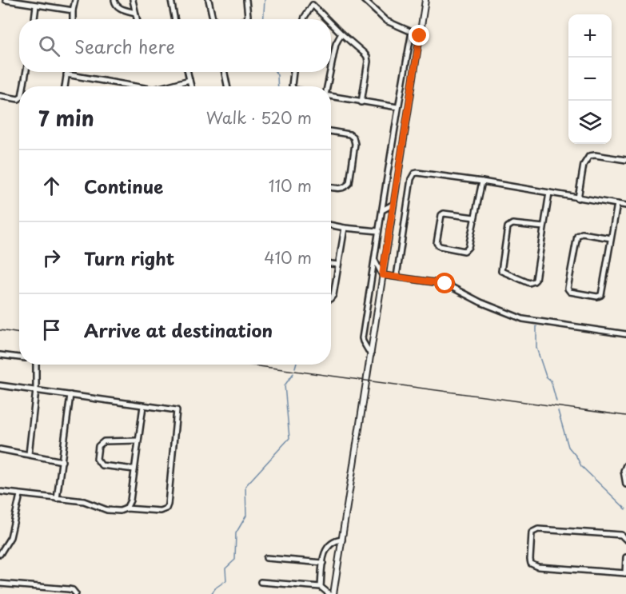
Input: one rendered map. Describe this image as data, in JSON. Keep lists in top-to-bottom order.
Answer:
{
  "page": {
    "map_buttons": ["+", "−"],
    "search": "Search here",
    "heading": ["7 min", "Walk · 520 m"],
    "list": [
      ["Continue", "110 m"],
      ["Turn right", "410 m"],
      "Arrive at destination"
    ]
  }
}
